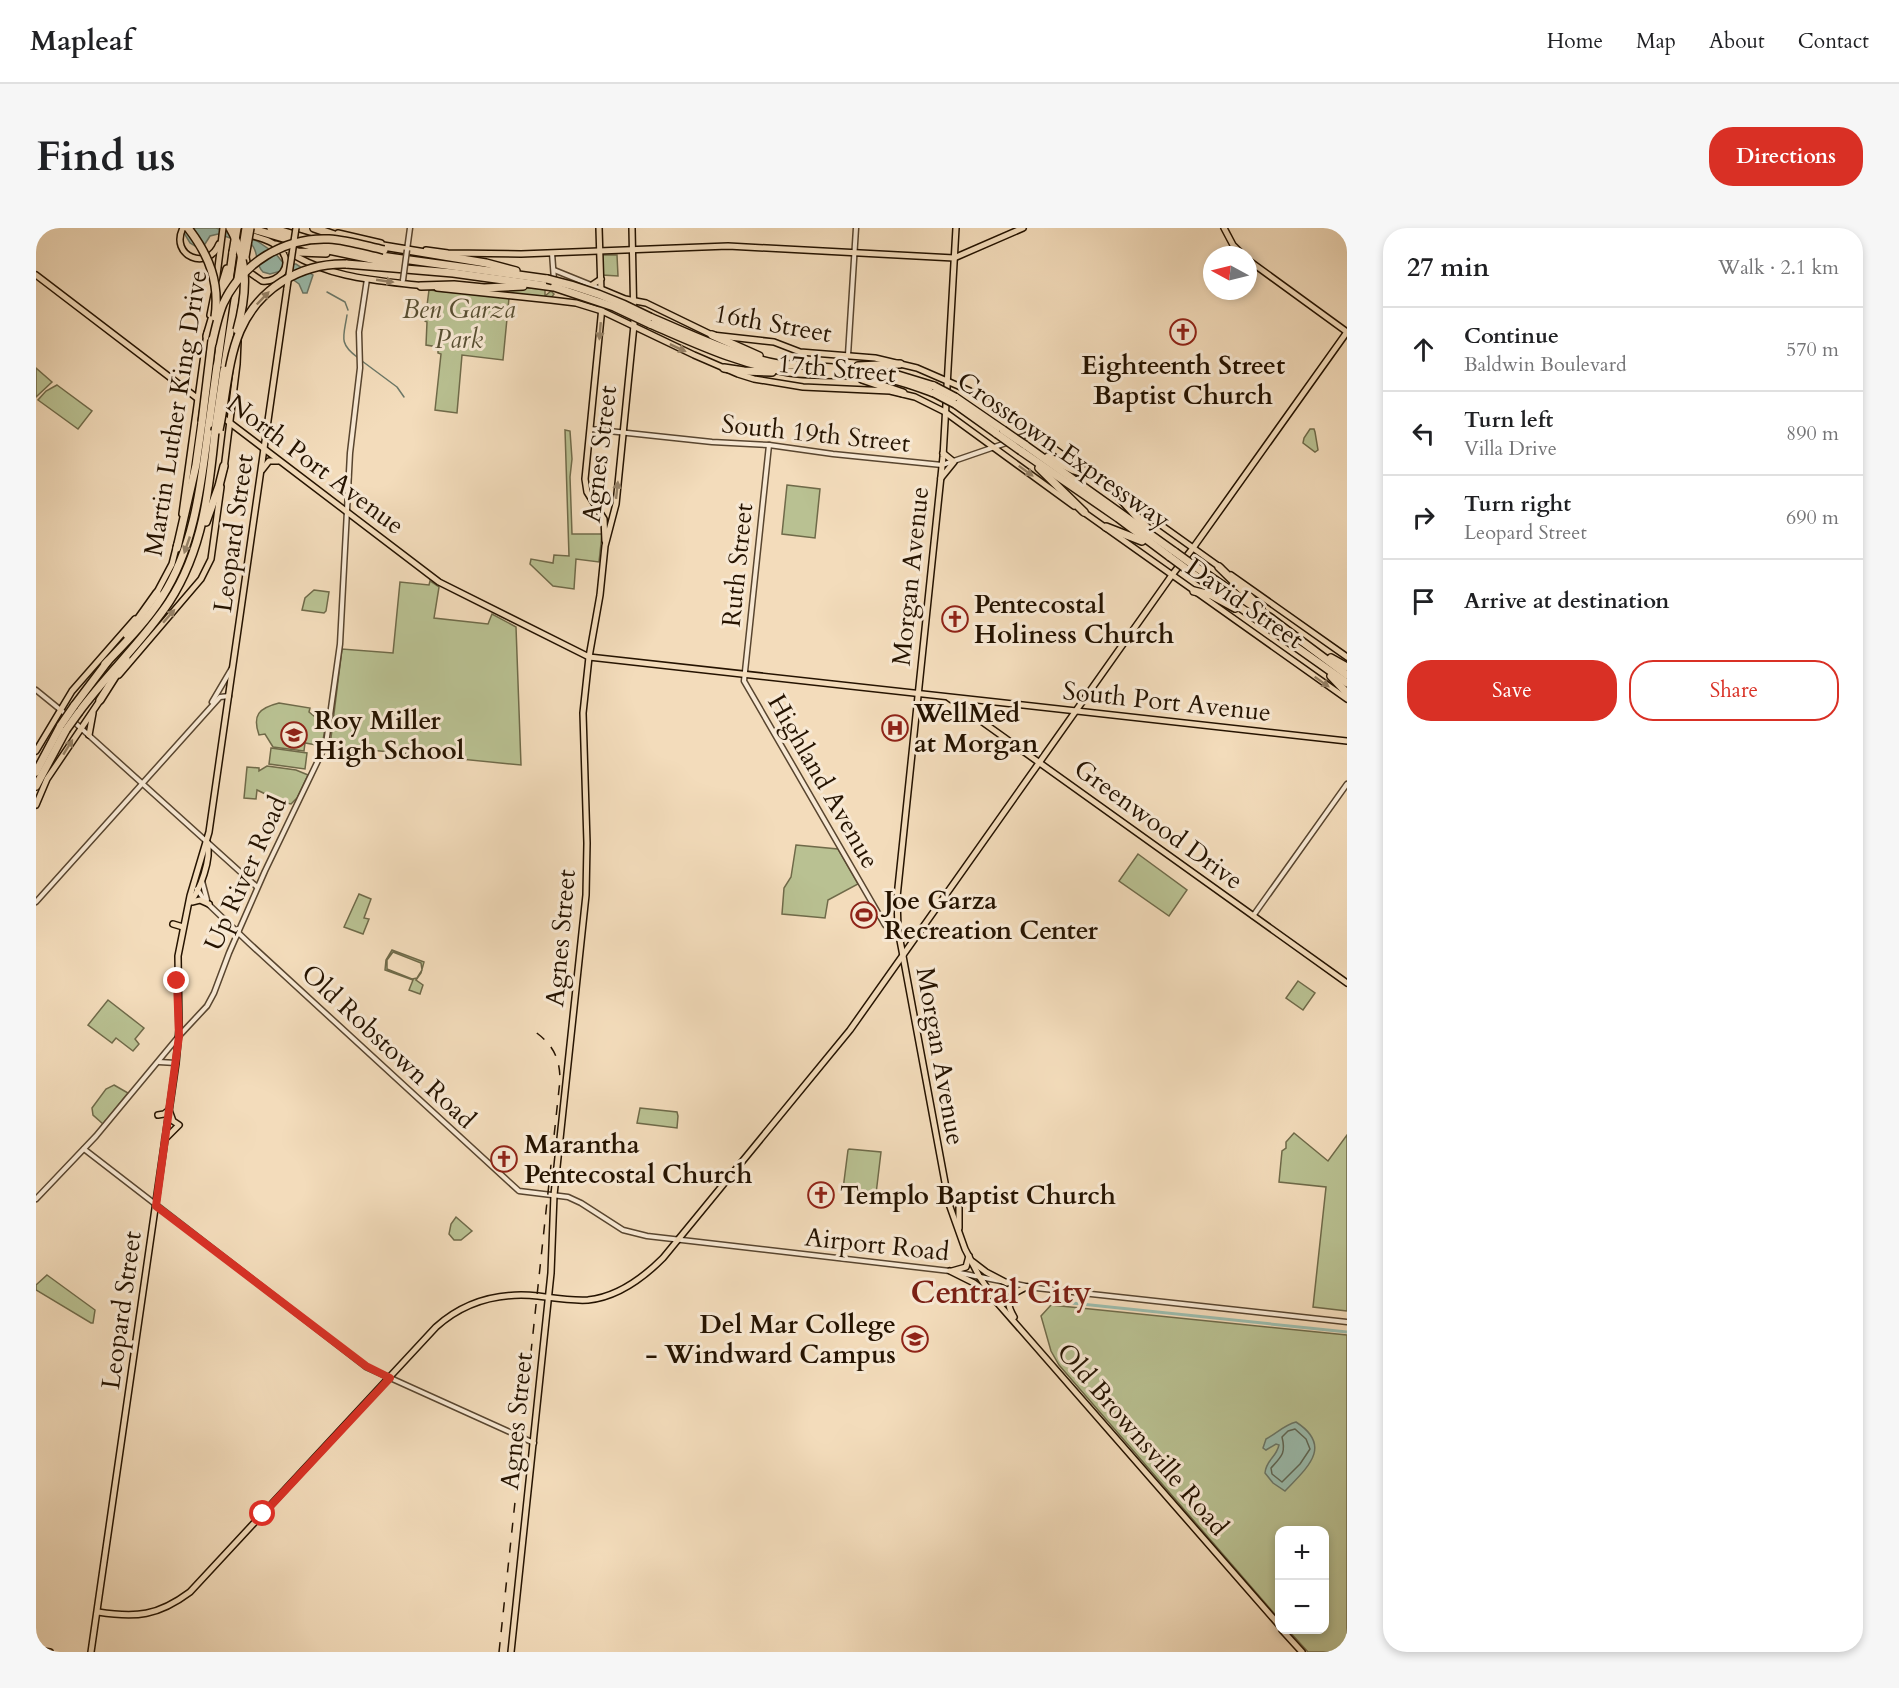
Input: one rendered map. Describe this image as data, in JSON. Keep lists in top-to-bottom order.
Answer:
{
  "streets": {
    "highway": ["Crosstown Expressway"],
    "main road": [
      "16th Street",
      "17th Street",
      "Martin Luther King Drive",
      "Agnes Street",
      "North Port Avenue",
      "Leopard Street",
      "Morgan Avenue",
      "David Street",
      "South Port Avenue",
      "Greenwood Drive",
      "Old Brownsville Road"
    ],
    "street": [
      "South 19th Street",
      "Ruth Street",
      "Highland Avenue",
      "Up River Road",
      "Old Robstown Road",
      "Airport Road"
    ]
  },
  "crossings": [
    ["16th Street", "South 19th Street"],
    ["16th Street", "Agnes Street"],
    ["16th Street", "Morgan Avenue"],
    ["17th Street", "Morgan Avenue"],
    ["17th Street", "David Street"],
    ["Martin Luther King Drive", "North Port Avenue"],
    ["South 19th Street", "Agnes Street"],
    ["South 19th Street", "Ruth Street"],
    ["South 19th Street", "Morgan Avenue"],
    ["South 19th Street", "David Street"],
    ["Agnes Street", "North Port Avenue"],
    ["Agnes Street", "South Port Avenue"],
    ["Agnes Street", "Old Robstown Road"],
    ["Agnes Street", "Airport Road"],
    ["North Port Avenue", "Leopard Street"],
    ["North Port Avenue", "South Port Avenue"],
    ["North Port Avenue", "Up River Road"],
    ["Leopard Street", "Up River Road"],
    ["Leopard Street", "Old Robstown Road"],
    ["Ruth Street", "South Port Avenue"],
    ["Ruth Street", "Highland Avenue"],
    ["Morgan Avenue", "David Street"],
    ["Morgan Avenue", "South Port Avenue"],
    ["Morgan Avenue", "Highland Avenue"],
    ["Morgan Avenue", "Airport Road"],
    ["Morgan Avenue", "Old Brownsville Road"],
    ["South Port Avenue", "Greenwood Drive"],
    ["Up River Road", "Old Robstown Road"],
    ["Old Robstown Road", "Airport Road"],
    ["Airport Road", "Old Brownsville Road"]
  ],
  "one_way": ["David Street"],
  "districts": ["Central City"],
  "parks": ["Ben Garza Park"],
  "places": {
    "church": [
      "Eighteenth Street Baptist Church",
      "Pentecostal Holiness Church",
      "Marantha Pentecostal Church",
      "Templo Baptist Church"
    ],
    "hospital": ["WellMed at Morgan"],
    "school or university": ["Roy Miller High School", "Del Mar College - Windward Campus"],
    "sports": ["Joe Garza Recreation Center"]
  },
  "north": "left",
  "page": {
    "header": "Mapleaf",
    "nav": [
      "Home",
      "Map",
      "About",
      "Contact"
    ],
    "buttons": [
      "Directions",
      ["Save", "Share"]
    ],
    "title": "Find us",
    "heading": ["27 min", "Walk · 2.1 km"],
    "list": [
      ["Continue", "Baldwin Boulevard", "570 m"],
      ["Turn left", "Villa Drive", "890 m"],
      ["Turn right", "Leopard Street", "690 m"],
      "Arrive at destination"
    ],
    "map_buttons": ["+", "−"]
  }
}
